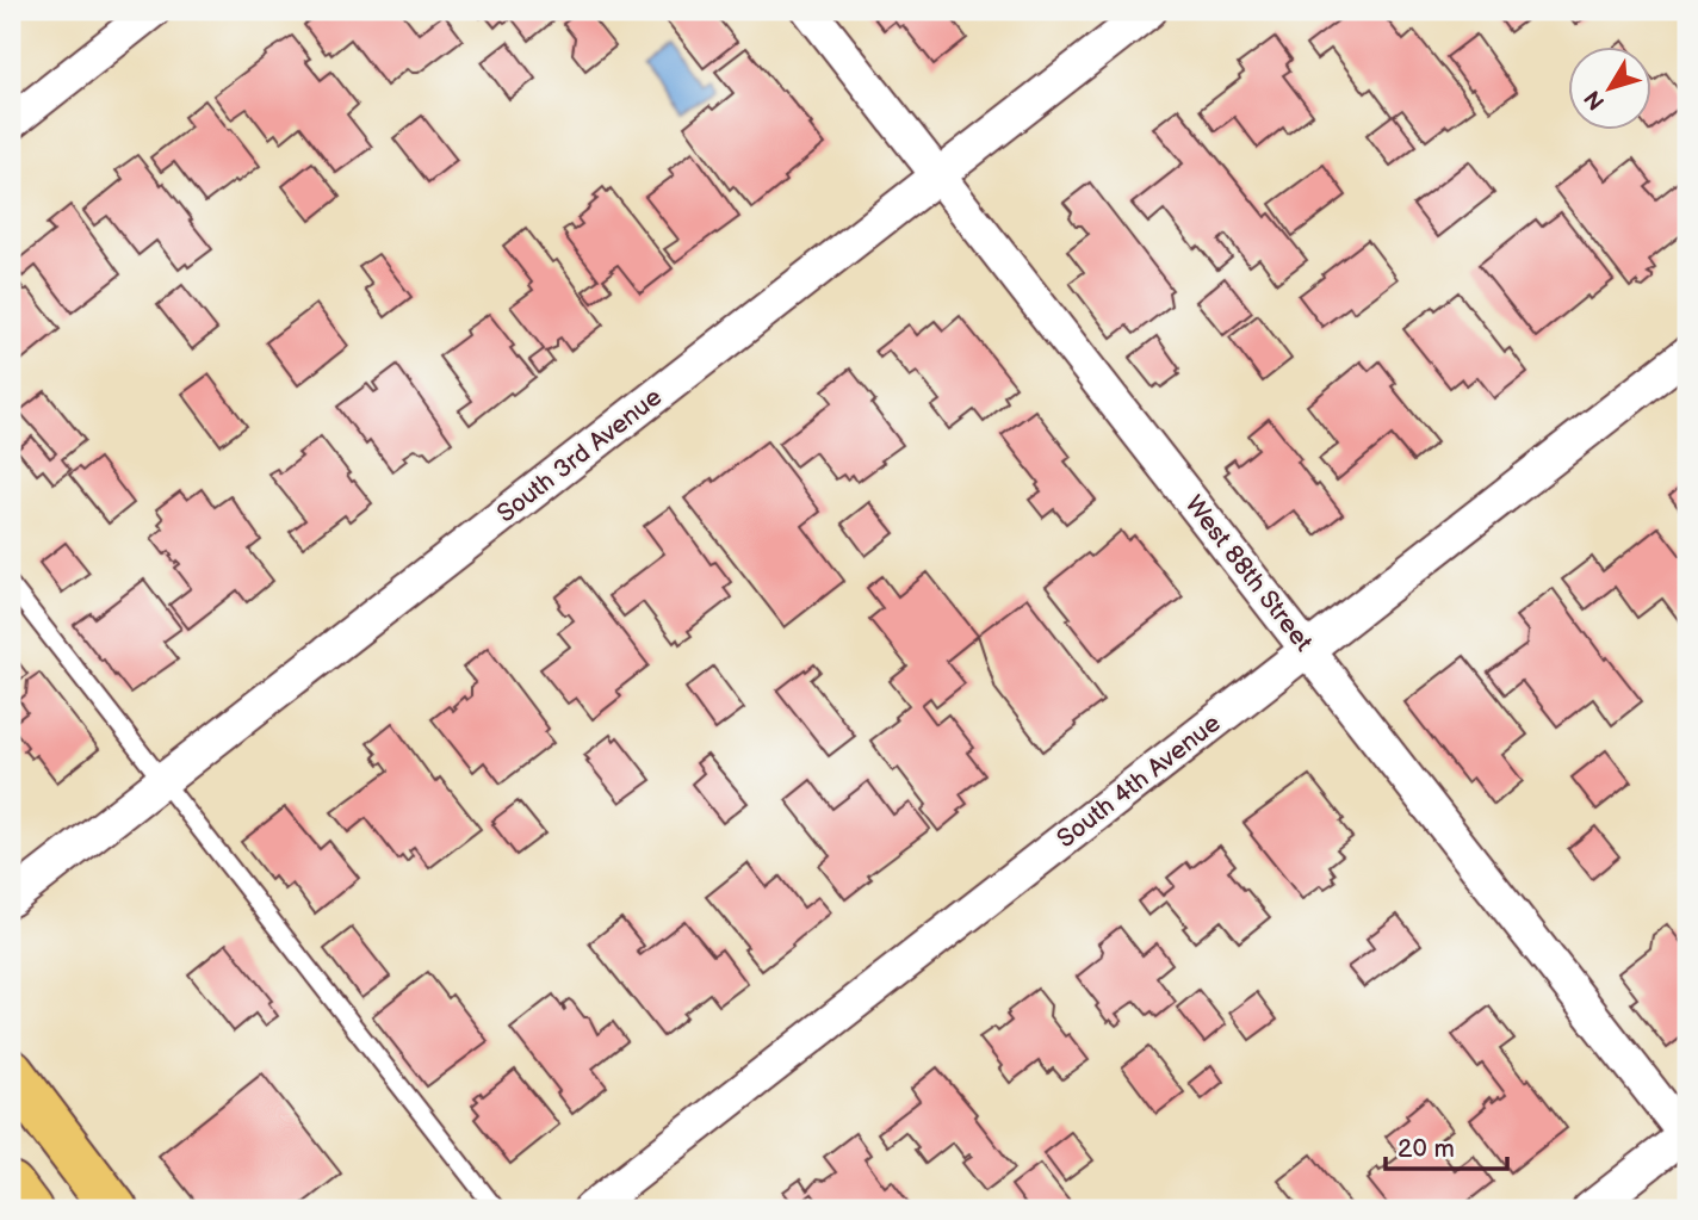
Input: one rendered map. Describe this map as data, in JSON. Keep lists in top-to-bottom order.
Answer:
{
  "streets": {
    "street": ["South 3rd Avenue", "West 88th Street", "South 4th Avenue"]
  },
  "crossings": [
    ["South 3rd Avenue", "West 88th Street"],
    ["West 88th Street", "South 4th Avenue"]
  ],
  "scale_bar": "20 m",
  "north": "bottom left"
}
